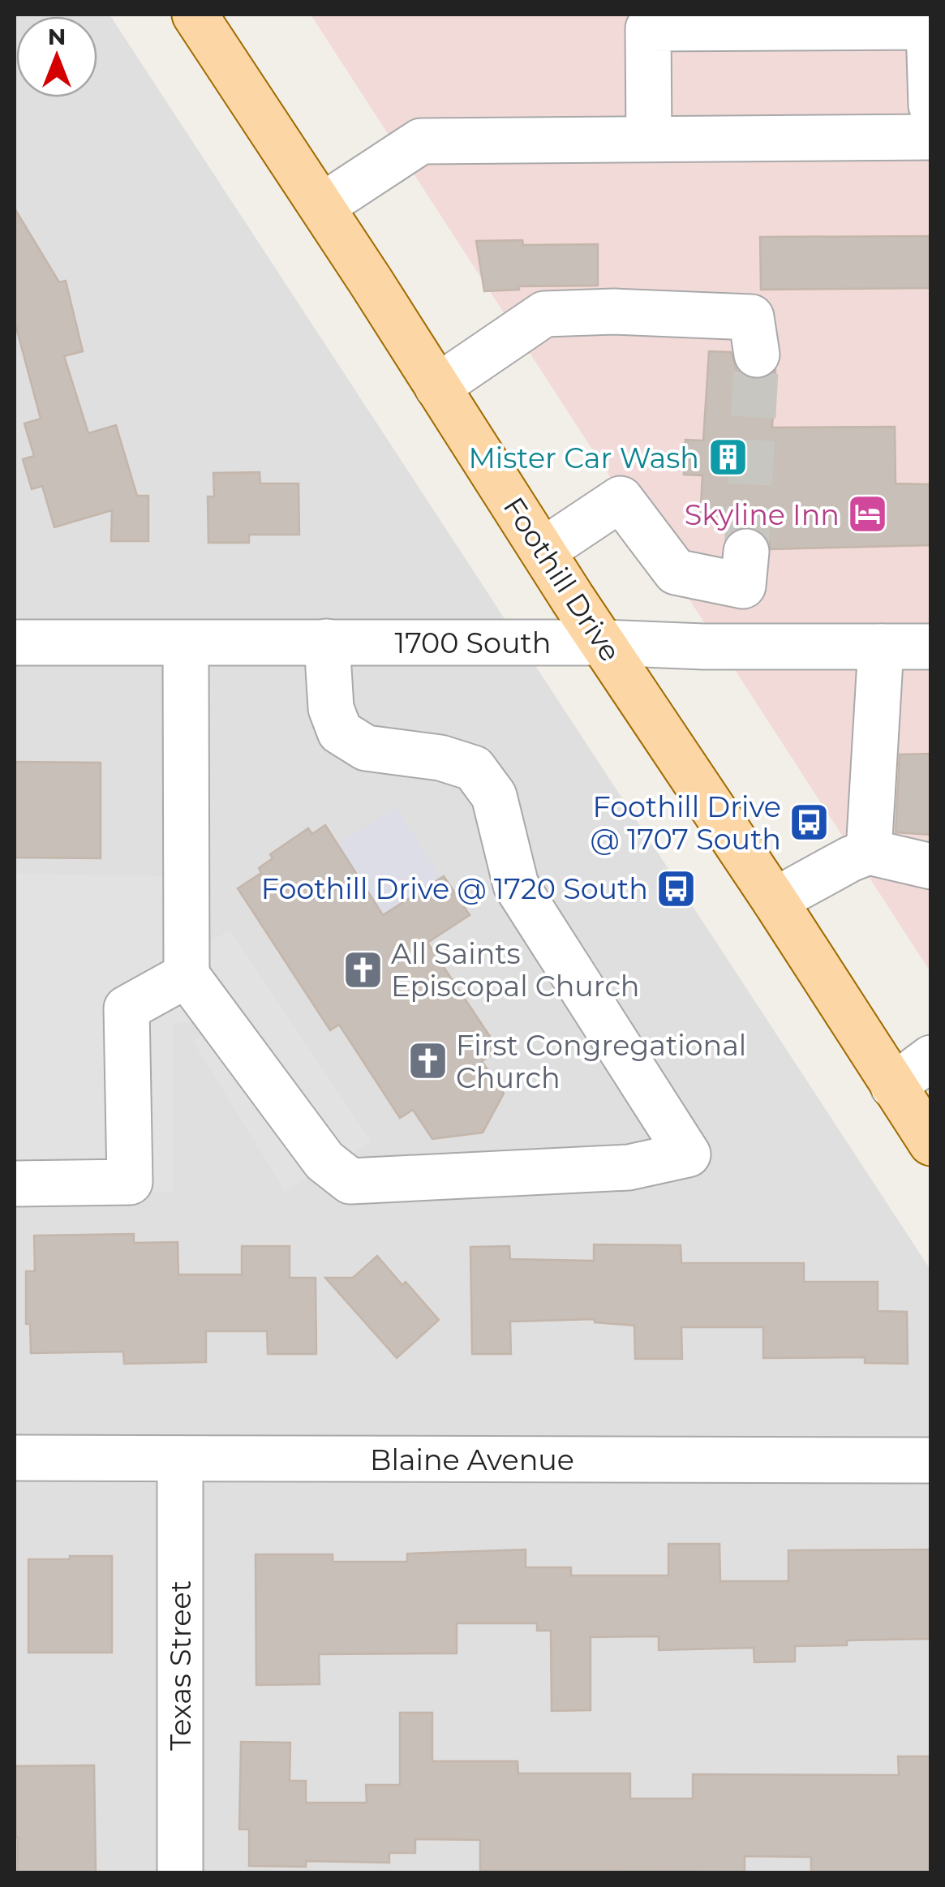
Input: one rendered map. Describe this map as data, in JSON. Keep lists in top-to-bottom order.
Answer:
{
  "streets": {
    "main road": ["Foothill Drive"],
    "street": ["1700 South", "Blaine Avenue", "Texas Street"]
  },
  "crossings": [
    ["Foothill Drive", "1700 South"],
    ["Blaine Avenue", "Texas Street"]
  ],
  "places": {
    "building": ["Mister Car Wash"],
    "hotel": ["Skyline Inn"],
    "bus stop": ["Foothill Drive @ 1707 South", "Foothill Drive @ 1720 South"],
    "church": ["All Saints Episcopal Church", "First Congregational Church"]
  },
  "north": "top"
}
